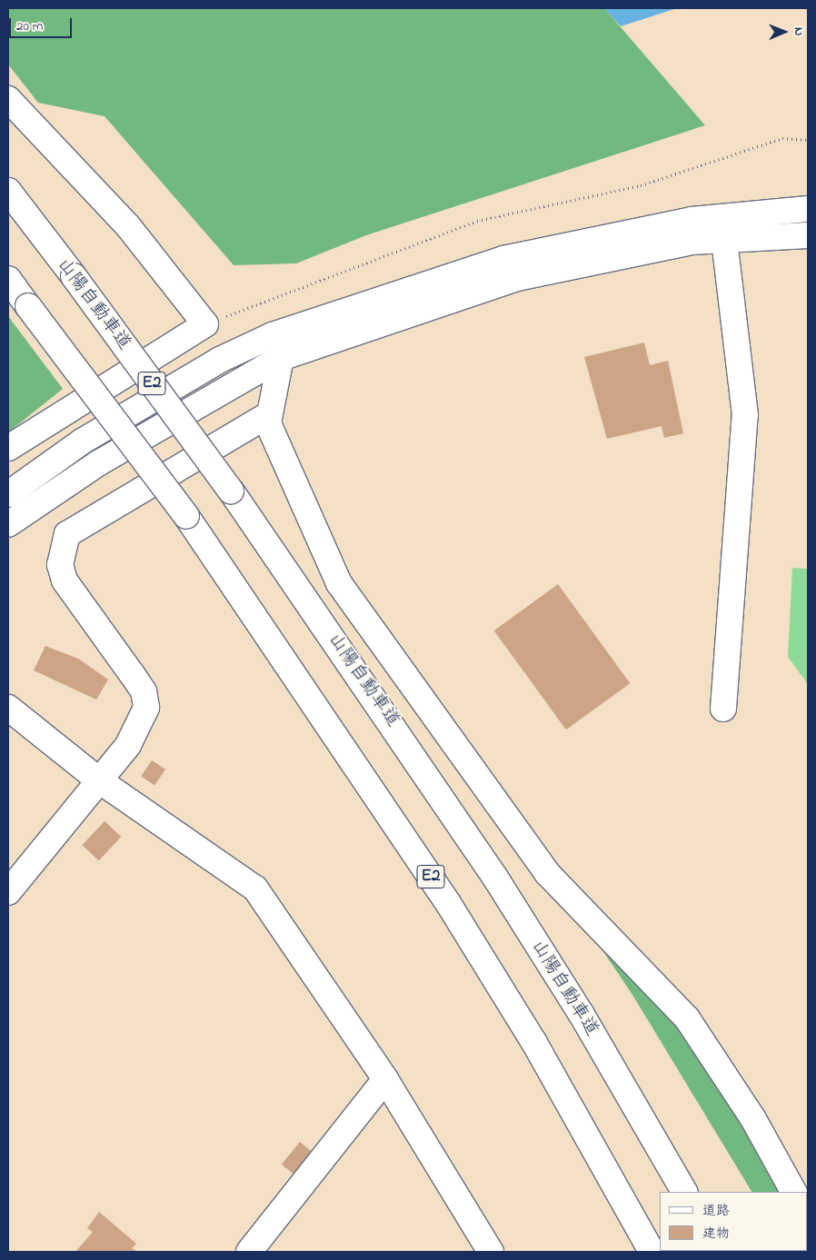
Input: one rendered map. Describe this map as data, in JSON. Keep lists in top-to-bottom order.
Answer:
{
  "streets": {
    "main road": ["山陽自動車道", "E2"]
  },
  "legend": ["道路", "建物"],
  "scale_bar": "20 m",
  "north": "right"
}
